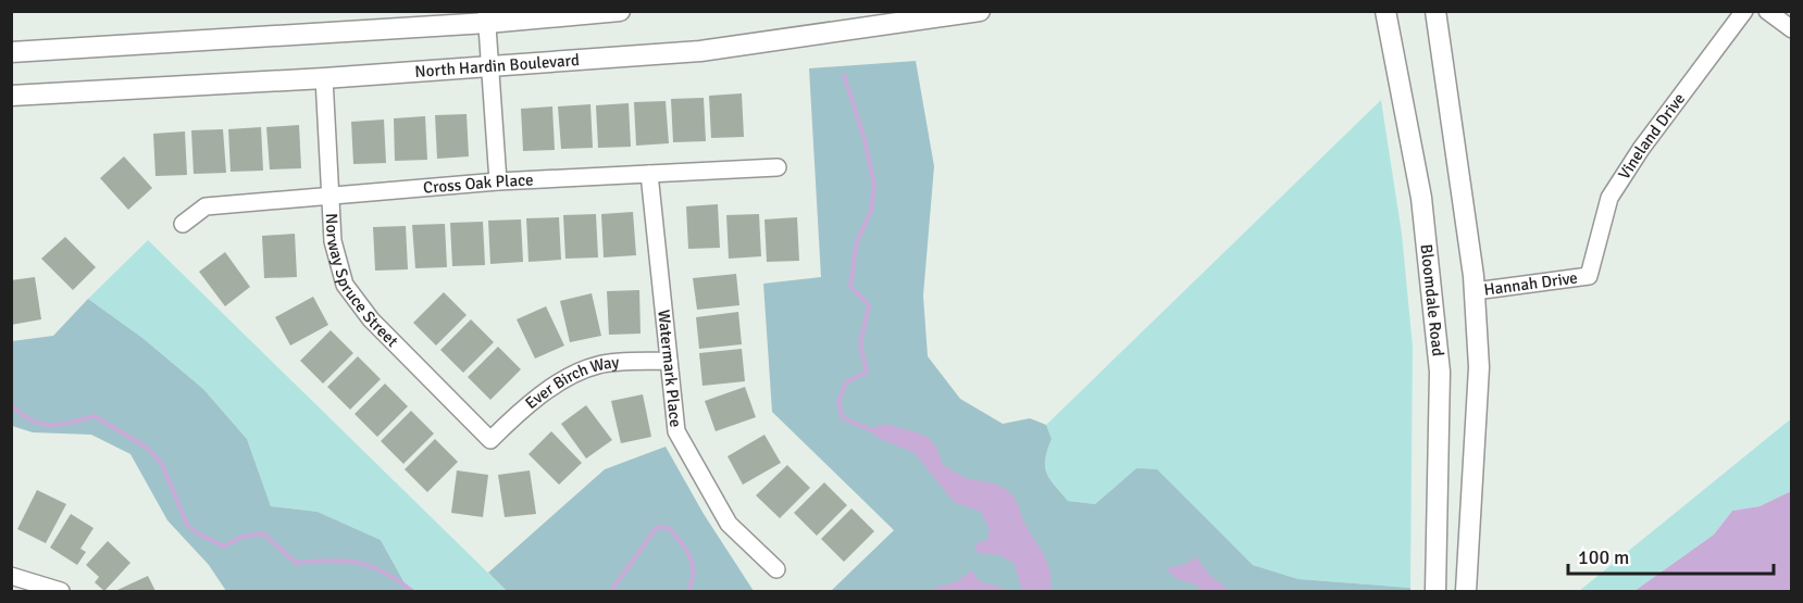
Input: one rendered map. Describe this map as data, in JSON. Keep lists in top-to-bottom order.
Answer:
{
  "streets": {
    "street": [
      "North Hardin Boulevard",
      "Vineland Drive",
      "Cross Oak Place",
      "Norway Spruce Street",
      "Hannah Drive",
      "Bloomdale Road",
      "Watermark Place",
      "Ever Birch Way"
    ]
  },
  "crossings": [
    ["North Hardin Boulevard", "Norway Spruce Street"],
    ["Vineland Drive", "Hannah Drive"],
    ["Cross Oak Place", "Norway Spruce Street"],
    ["Cross Oak Place", "Watermark Place"],
    ["Norway Spruce Street", "Ever Birch Way"],
    ["Watermark Place", "Ever Birch Way"]
  ],
  "scale_bar": "100 m"
}
